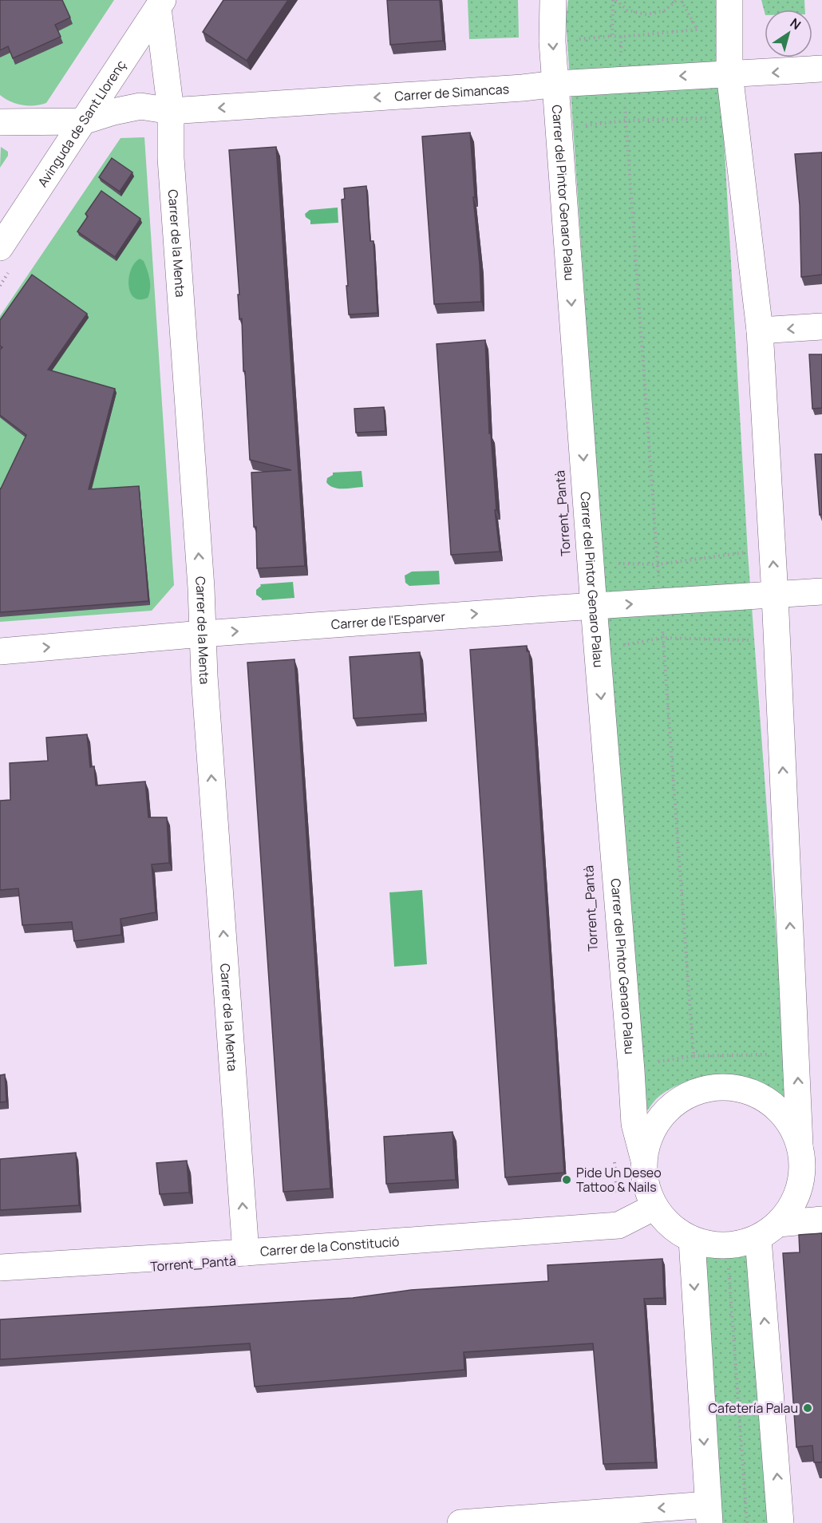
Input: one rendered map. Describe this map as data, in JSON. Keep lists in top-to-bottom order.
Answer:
{
  "streets": {
    "street": [
      "Carrer de Simancas",
      "Avinguda de Sant Llorenç",
      "Carrer del Pintor Genaro Palau",
      "Carrer de la Menta",
      "Carrer de l'Esparver",
      "Carrer de la Constitució"
    ]
  },
  "crossings": [
    ["Carrer de Simancas", "Avinguda de Sant Llorenç"],
    ["Carrer de Simancas", "Carrer del Pintor Genaro Palau"],
    ["Carrer de Simancas", "Carrer de la Menta"],
    ["Avinguda de Sant Llorenç", "Carrer de la Menta"],
    ["Carrer del Pintor Genaro Palau", "Carrer de l'Esparver"],
    ["Carrer del Pintor Genaro Palau", "Carrer de la Constitució"],
    ["Carrer de la Menta", "Carrer de l'Esparver"],
    ["Carrer de la Menta", "Carrer de la Constitució"]
  ],
  "one_way": ["Carrer de Simancas", "Carrer de la Menta", "Carrer de l'Esparver"],
  "places": ["Pide Un Deseo Tattoo & Nails", "Cafetería Palau"],
  "north": "top right"
}
